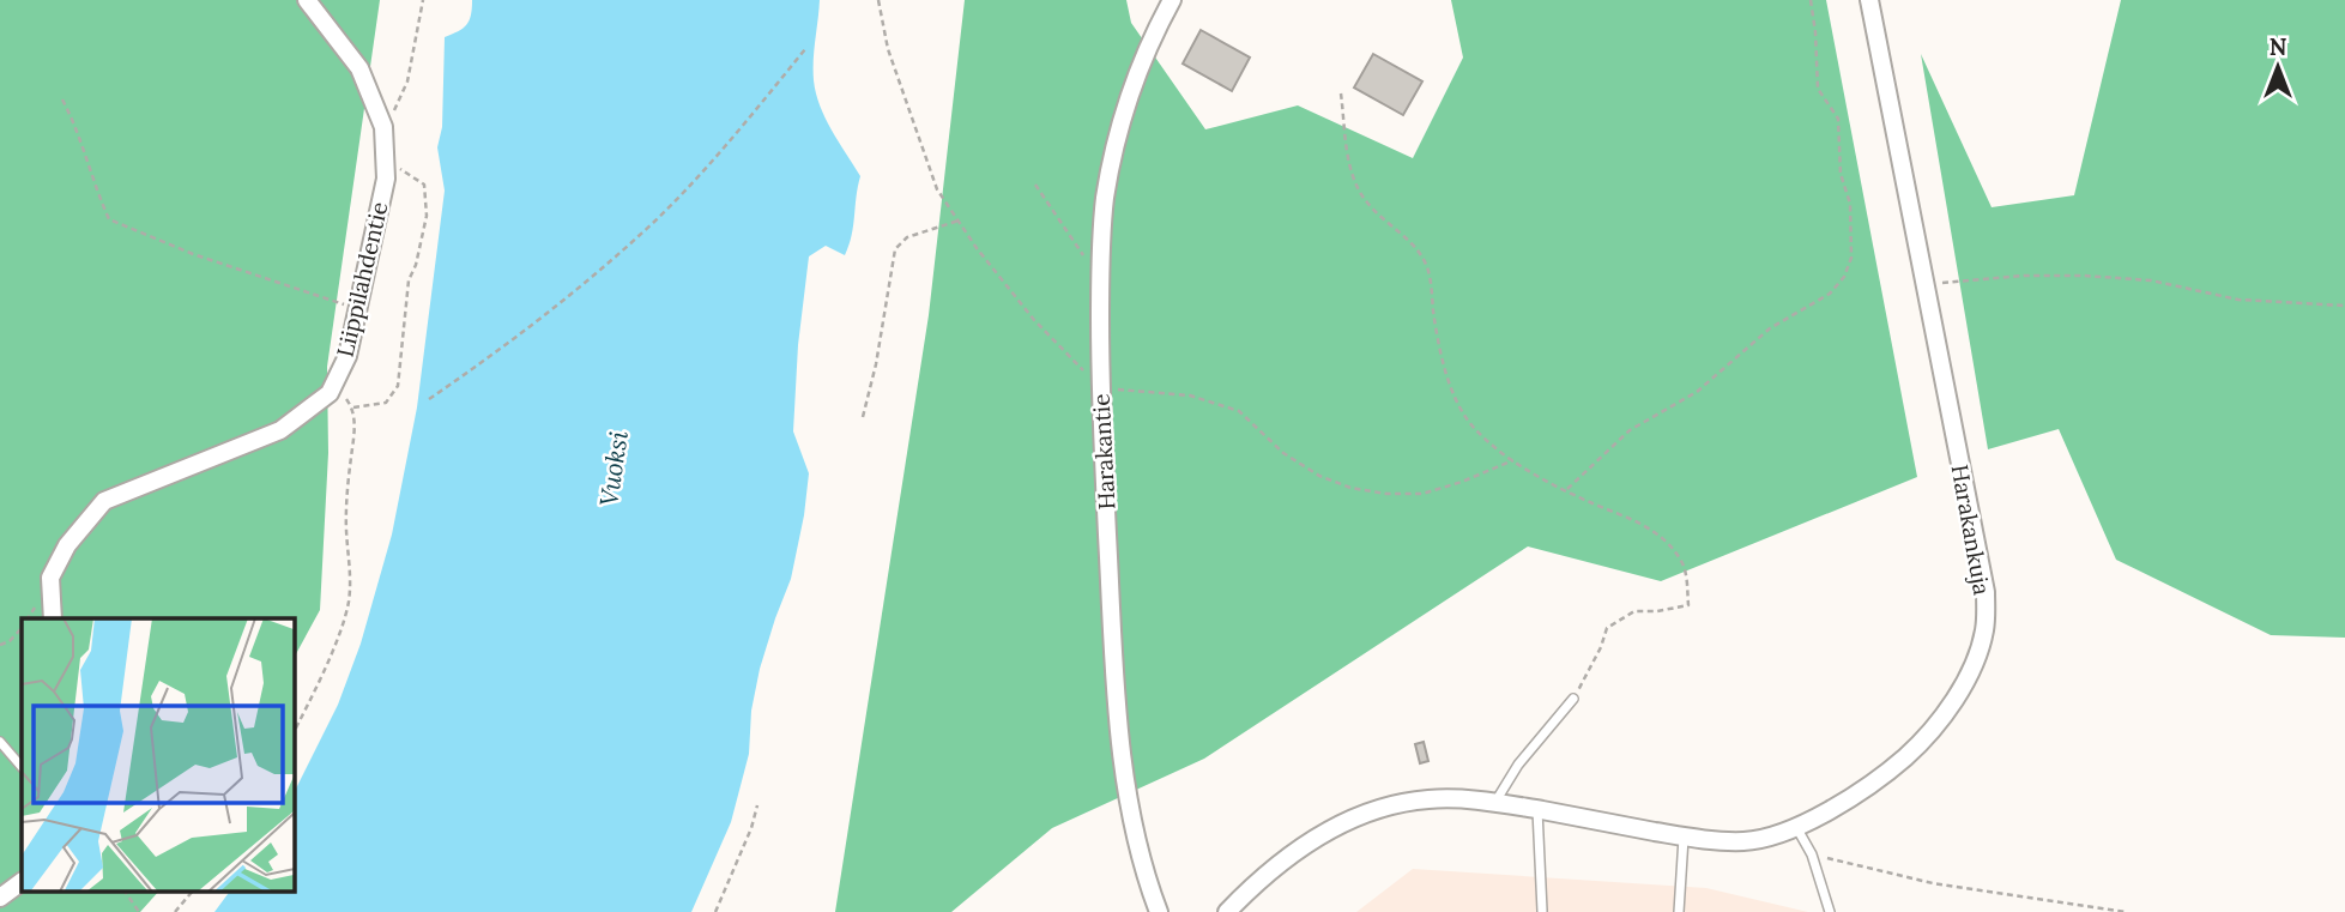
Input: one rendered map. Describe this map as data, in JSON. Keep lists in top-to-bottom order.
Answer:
{
  "streets": {
    "street": ["Liippilahdentie", "Harakantie", "Harakankuja"]
  },
  "water": ["Vuoksi"],
  "north": "top"
}
